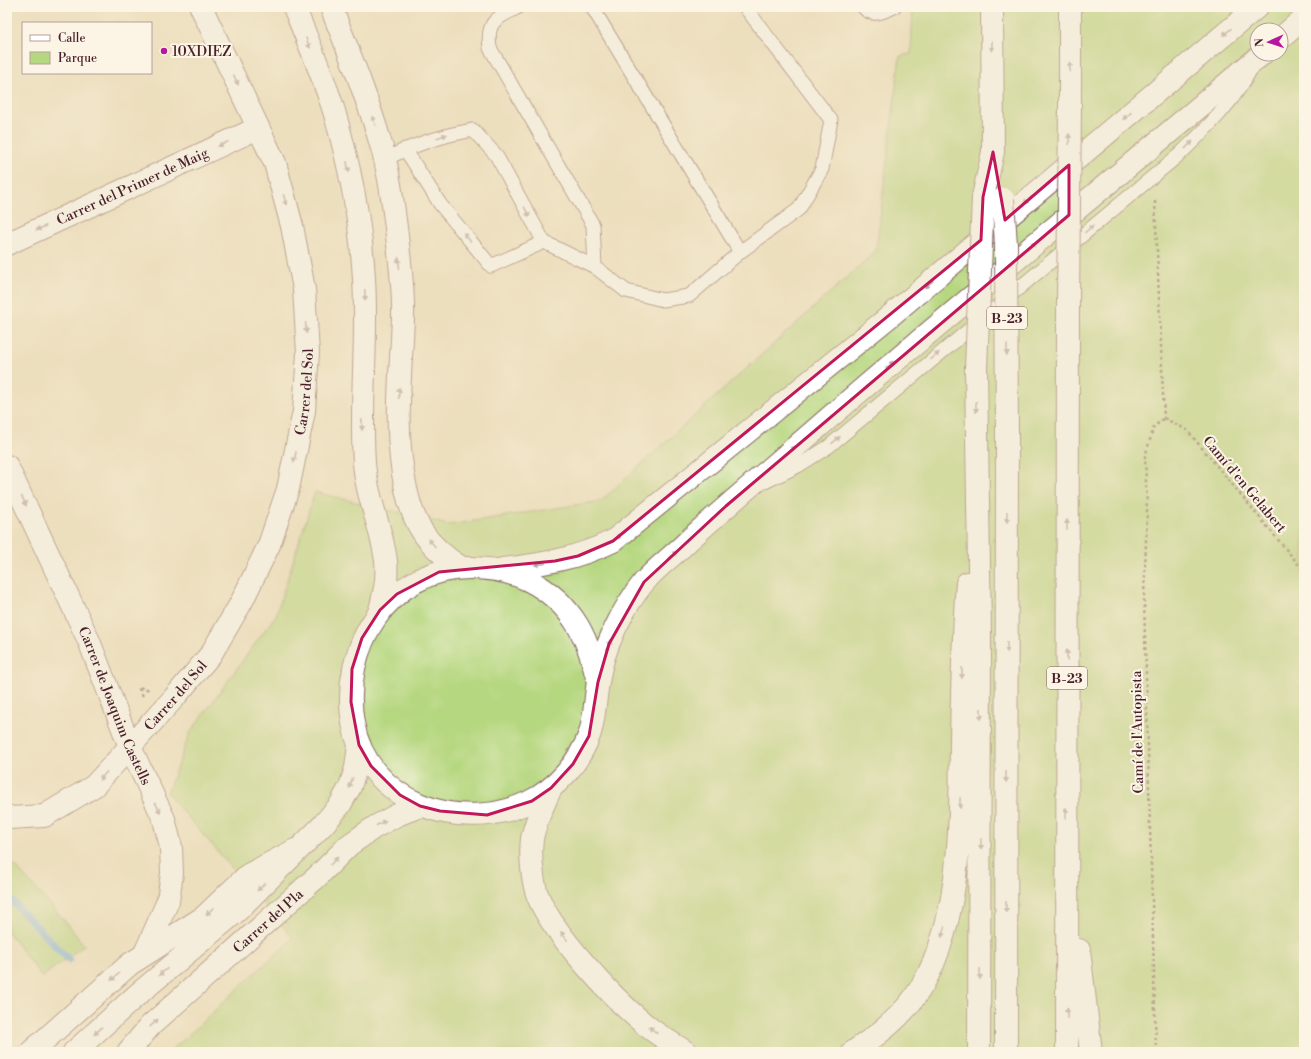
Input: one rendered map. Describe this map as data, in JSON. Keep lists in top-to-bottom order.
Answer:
{
  "streets": {
    "main road": [
      "Carrer del Primer de Maig",
      "B-23",
      "Carrer del Sol",
      "Carrer de Joaquim Castells",
      "Carrer del Pla"
    ],
    "path": ["Camí d'en Gelabert", "Camí de l'Autopista"]
  },
  "crossings": [
    ["Carrer del Primer de Maig", "Carrer del Sol"],
    ["Carrer del Sol", "Carrer de Joaquim Castells"],
    ["Camí d'en Gelabert", "Camí de l'Autopista"],
    ["Carrer de Joaquim Castells", "Carrer del Pla"]
  ],
  "one_way": ["Carrer del Primer de Maig", "Carrer de Joaquim Castells"],
  "places": ["10XDIEZ"],
  "legend": ["Calle", "Parque"],
  "north": "left"
}
